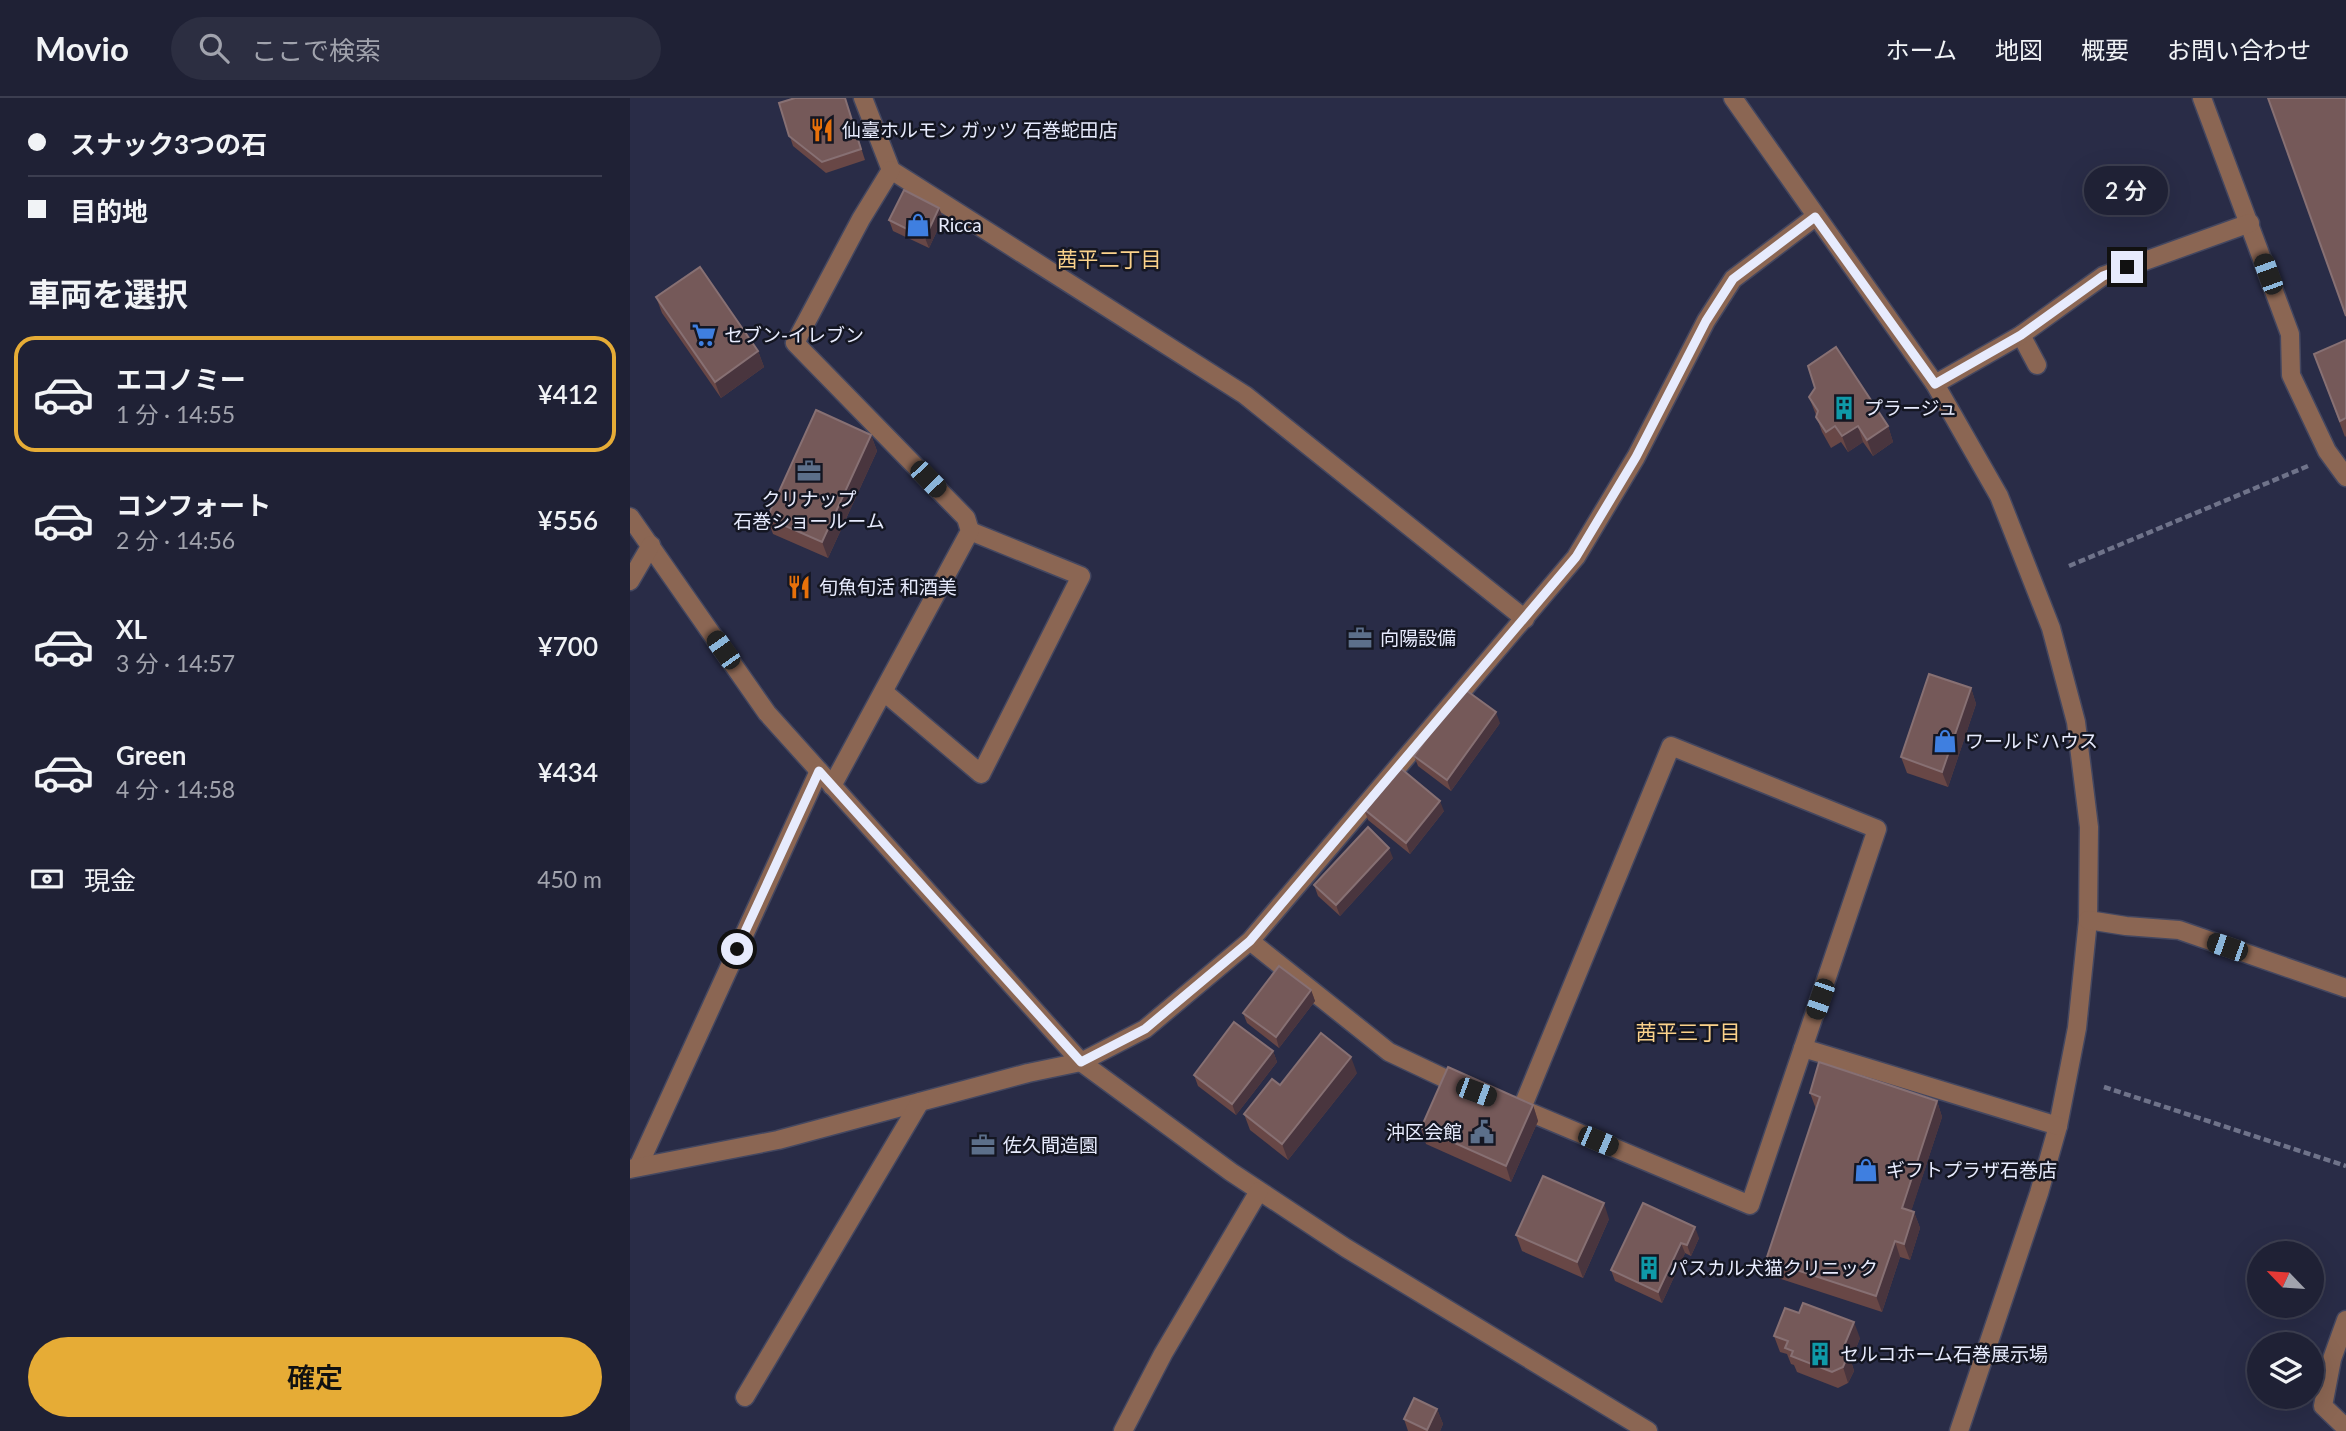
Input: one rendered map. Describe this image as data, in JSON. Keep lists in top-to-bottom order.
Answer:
{
  "districts": ["茜平二丁目", "茜平三丁目"],
  "places": {
    "restaurant": ["仙臺ホルモン ガッツ 石巻蛇田店", "旬魚旬活 和酒美"],
    "shop": ["Ricca", "ワールドハウス", "ギフトプラザ石巻店"],
    "supermarket": ["セブン-イレブン"],
    "building": ["プラージュ", "パスカル犬猫クリニック", "セルコホーム石巻展示場"],
    "office": ["クリナップ 石巻ショールーム", "向陽設備", "佐久間造園"],
    "public building": ["沖区会館"]
  },
  "north": "top left",
  "page": {
    "header": "Movio",
    "search": "ここで検索",
    "nav": [
      "ホーム",
      "地図",
      "概要",
      "お問い合わせ"
    ],
    "banner": ["スナック3つの石", "目的地"],
    "bubble": "2 分",
    "heading": "車両を選択",
    "list": [
      {
        "name": "エコノミー",
        "note": "1 分 · 14:55",
        "value": "¥412"
      },
      {
        "name": "コンフォート",
        "note": "2 分 · 14:56",
        "value": "¥556"
      },
      {
        "name": "XL",
        "note": "3 分 · 14:57",
        "value": "¥700"
      },
      {
        "name": "Green",
        "note": "4 分 · 14:58",
        "value": "¥434"
      }
    ],
    "pay": ["現金", "450 m"],
    "buttons": "確定"
  }
}
